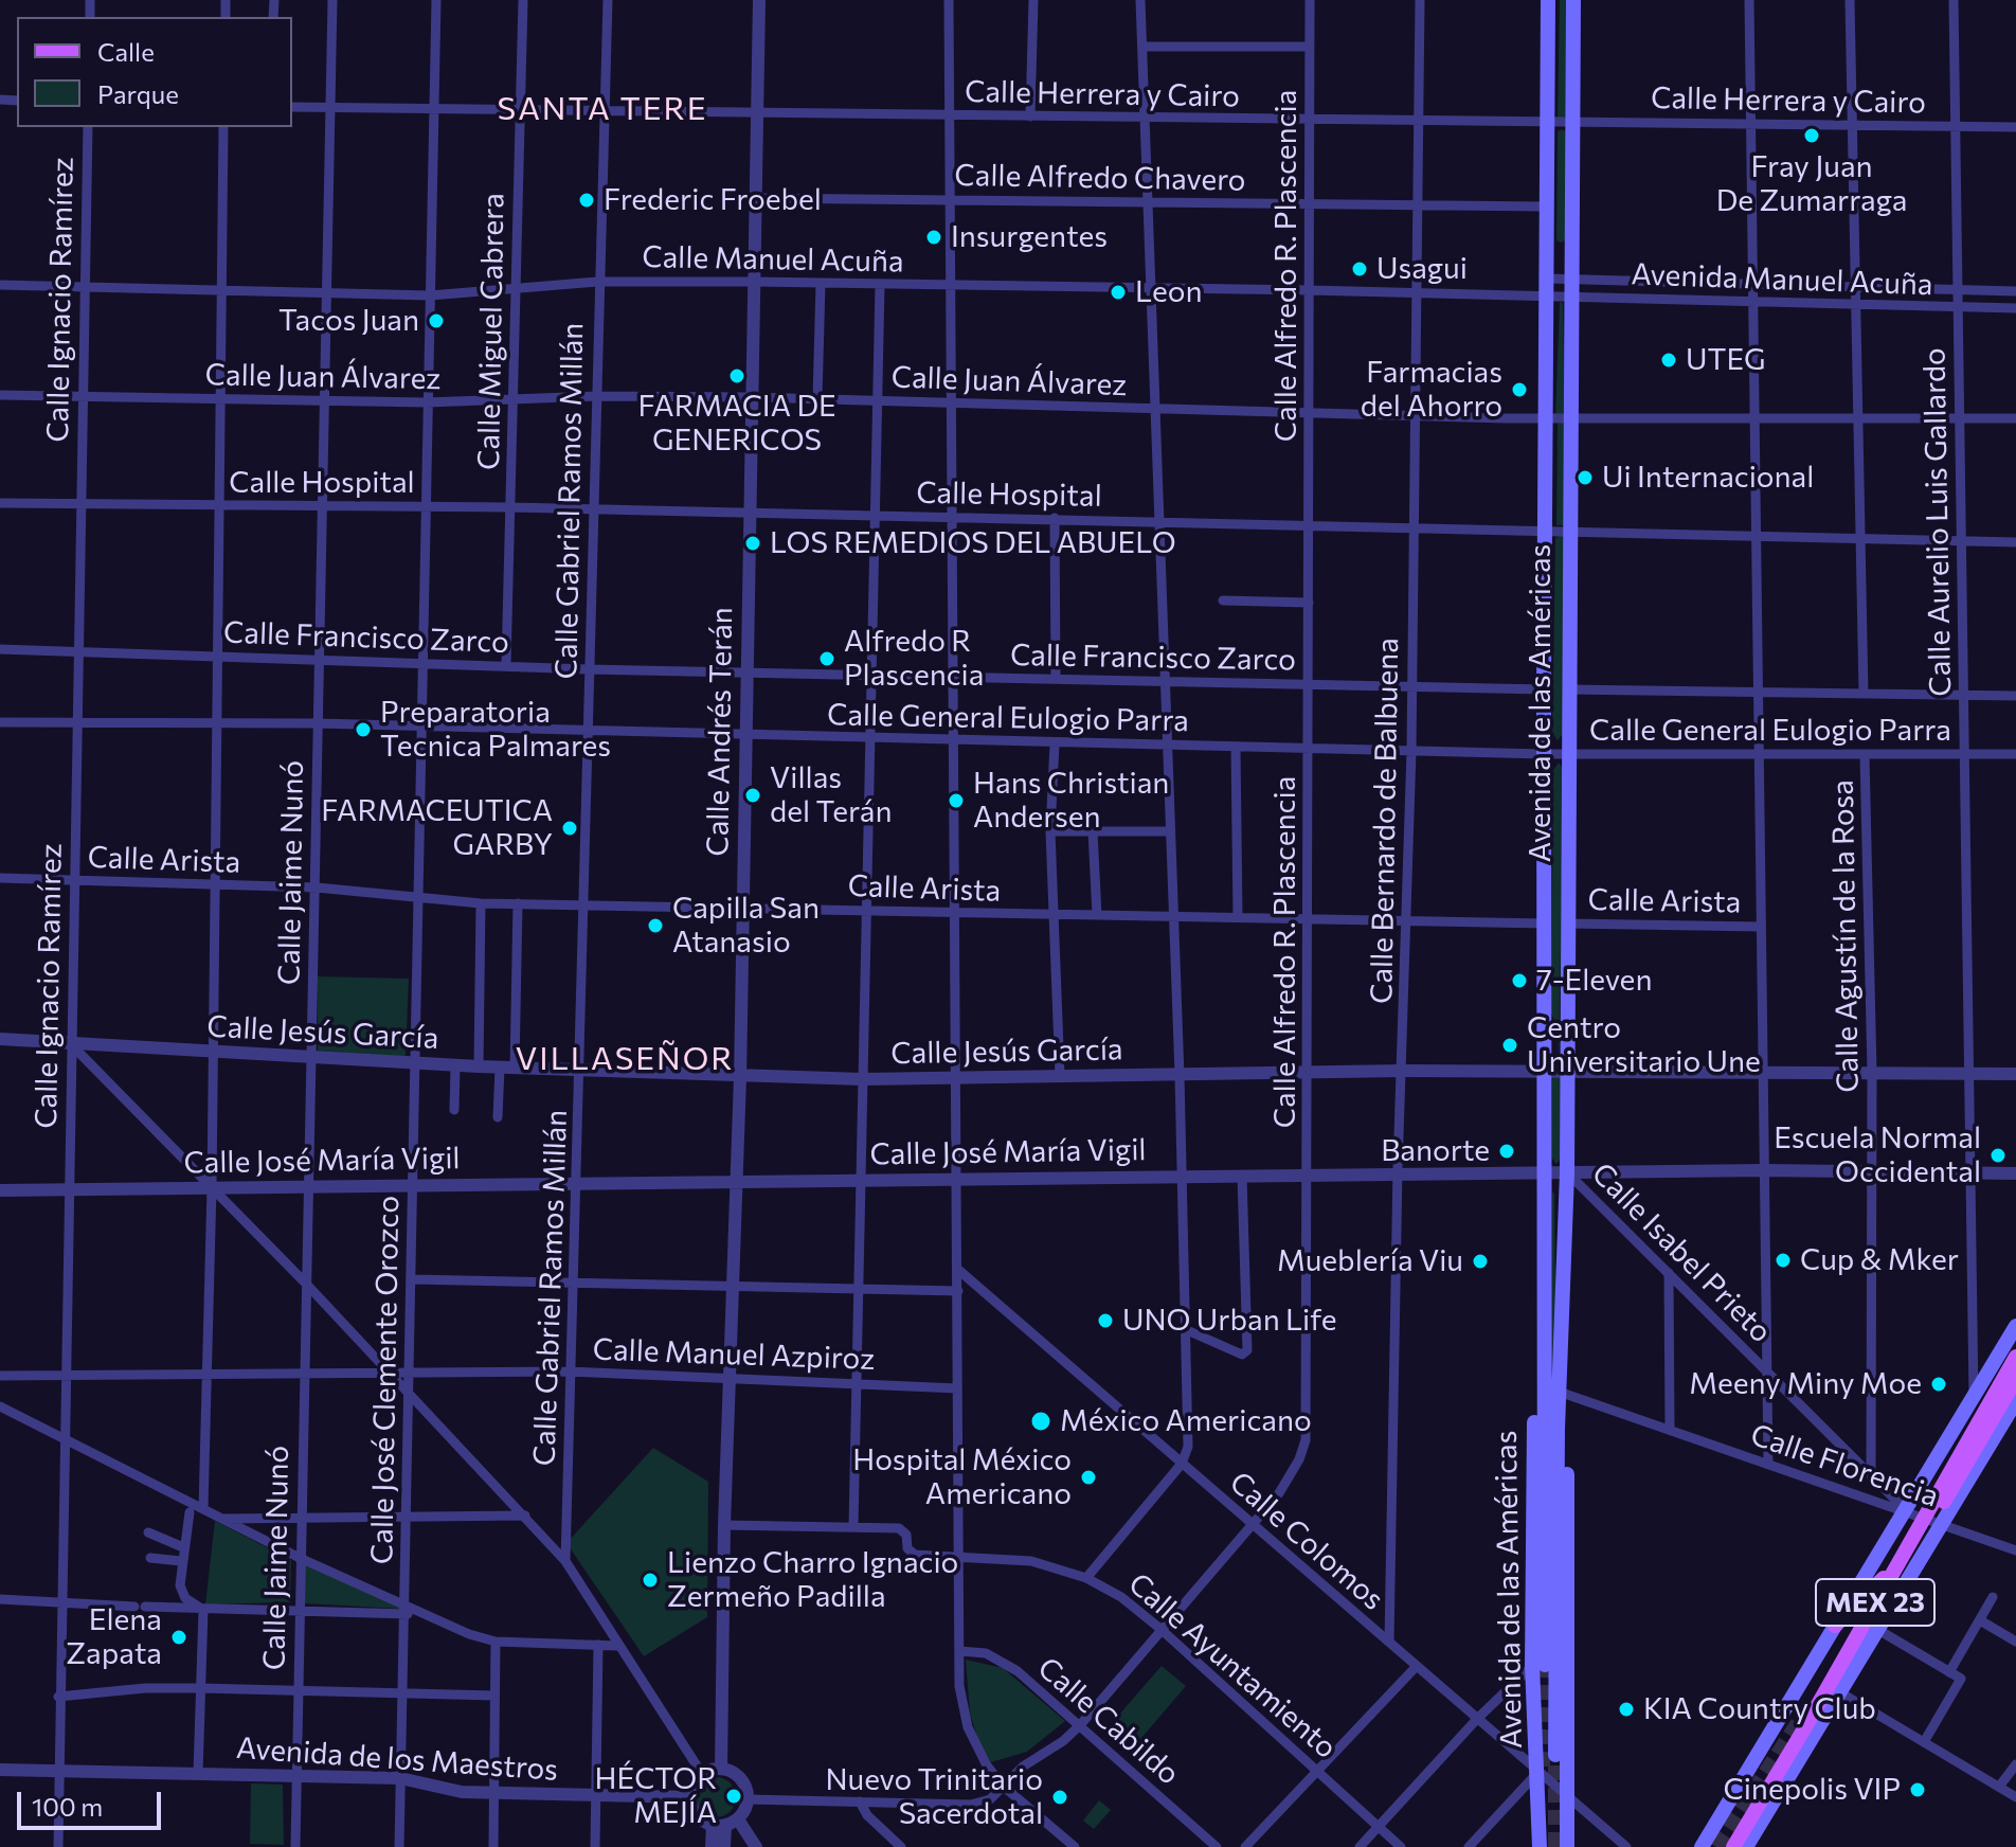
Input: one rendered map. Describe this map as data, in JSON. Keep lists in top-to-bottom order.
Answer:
{
  "streets": {
    "main road": ["Avenida de las Américas", "MEX 23"],
    "street": [
      "Calle Herrera y Cairo",
      "Calle Alfredo Chavero",
      "Calle Manuel Acuña",
      "Calle Alfredo R. Plascencia",
      "Avenida Manuel Acuña",
      "Calle Ignacio Ramírez",
      "Calle Miguel Cabrera",
      "Calle Juan Álvarez",
      "Calle Hospital",
      "Calle Gabriel Ramos Millán",
      "Calle Aurelio Luis Gallardo",
      "Calle Francisco Zarco",
      "Calle General Eulogio Parra",
      "Calle Andrés Terán",
      "Calle Bernardo de Balbuena",
      "Calle Arista",
      "Calle Jaime Nunó",
      "Calle Agustín de la Rosa",
      "Calle Jesús García",
      "Calle José María Vigil",
      "Calle Isabel Prieto",
      "Calle Manuel Azpiroz",
      "Calle José Clemente Orozco",
      "Calle Florencia",
      "Calle Colomos",
      "Calle Ayuntamiento",
      "Calle Cabildo",
      "Avenida de los Maestros"
    ]
  },
  "crossings": [
    ["Calle Herrera y Cairo", "Calle Alfredo R. Plascencia"],
    ["Calle Herrera y Cairo", "Calle Miguel Cabrera"],
    ["Calle Herrera y Cairo", "Calle Gabriel Ramos Millán"],
    ["Calle Herrera y Cairo", "Calle Aurelio Luis Gallardo"],
    ["Calle Herrera y Cairo", "Avenida de las Américas"],
    ["Calle Herrera y Cairo", "Calle Andrés Terán"],
    ["Calle Herrera y Cairo", "Calle Bernardo de Balbuena"],
    ["Calle Herrera y Cairo", "Calle Jaime Nunó"],
    ["Calle Herrera y Cairo", "Calle José Clemente Orozco"],
    ["Calle Alfredo Chavero", "Calle Alfredo R. Plascencia"],
    ["Calle Alfredo Chavero", "Avenida de las Américas"],
    ["Calle Alfredo Chavero", "Calle Andrés Terán"],
    ["Calle Alfredo Chavero", "Calle Bernardo de Balbuena"],
    ["Calle Manuel Acuña", "Calle Alfredo R. Plascencia"],
    ["Calle Manuel Acuña", "Avenida Manuel Acuña"],
    ["Calle Manuel Acuña", "Calle Ignacio Ramírez"],
    ["Calle Manuel Acuña", "Calle Miguel Cabrera"],
    ["Calle Manuel Acuña", "Calle Gabriel Ramos Millán"],
    ["Calle Manuel Acuña", "Avenida de las Américas"],
    ["Calle Manuel Acuña", "Calle Andrés Terán"],
    ["Calle Manuel Acuña", "Calle Bernardo de Balbuena"],
    ["Calle Manuel Acuña", "Calle Jaime Nunó"],
    ["Calle Manuel Acuña", "Calle José Clemente Orozco"],
    ["Calle Alfredo R. Plascencia", "Calle Juan Álvarez"],
    ["Calle Alfredo R. Plascencia", "Calle Hospital"],
    ["Calle Alfredo R. Plascencia", "Calle Francisco Zarco"],
    ["Calle Alfredo R. Plascencia", "Calle General Eulogio Parra"],
    ["Calle Alfredo R. Plascencia", "Calle Arista"],
    ["Calle Alfredo R. Plascencia", "Calle Jesús García"],
    ["Calle Alfredo R. Plascencia", "Calle José María Vigil"],
    ["Calle Alfredo R. Plascencia", "Calle Colomos"],
    ["Calle Alfredo R. Plascencia", "Calle Ayuntamiento"],
    ["Calle Alfredo R. Plascencia", "Calle Cabildo"],
    ["Avenida Manuel Acuña", "Calle Aurelio Luis Gallardo"],
    ["Avenida Manuel Acuña", "Avenida de las Américas"],
    ["Calle Ignacio Ramírez", "Calle Juan Álvarez"],
    ["Calle Ignacio Ramírez", "Calle Hospital"],
    ["Calle Ignacio Ramírez", "Calle Francisco Zarco"],
    ["Calle Ignacio Ramírez", "Calle General Eulogio Parra"],
    ["Calle Ignacio Ramírez", "Calle Arista"],
    ["Calle Ignacio Ramírez", "Calle Jesús García"],
    ["Calle Ignacio Ramírez", "Calle José María Vigil"],
    ["Calle Ignacio Ramírez", "Calle Manuel Azpiroz"],
    ["Calle Ignacio Ramírez", "Avenida de los Maestros"],
    ["Calle Miguel Cabrera", "Calle Juan Álvarez"],
    ["Calle Miguel Cabrera", "Calle Hospital"],
    ["Calle Miguel Cabrera", "Calle Francisco Zarco"],
    ["Calle Juan Álvarez", "Calle Gabriel Ramos Millán"],
    ["Calle Juan Álvarez", "Calle Aurelio Luis Gallardo"],
    ["Calle Juan Álvarez", "Avenida de las Américas"],
    ["Calle Juan Álvarez", "Calle Andrés Terán"],
    ["Calle Juan Álvarez", "Calle Bernardo de Balbuena"],
    ["Calle Juan Álvarez", "Calle Jaime Nunó"],
    ["Calle Juan Álvarez", "Calle José Clemente Orozco"],
    ["Calle Hospital", "Calle Gabriel Ramos Millán"],
    ["Calle Hospital", "Calle Aurelio Luis Gallardo"],
    ["Calle Hospital", "Avenida de las Américas"],
    ["Calle Hospital", "Calle Andrés Terán"],
    ["Calle Hospital", "Calle Bernardo de Balbuena"],
    ["Calle Hospital", "Calle Jaime Nunó"],
    ["Calle Hospital", "Calle José Clemente Orozco"],
    ["Calle Gabriel Ramos Millán", "Calle Francisco Zarco"],
    ["Calle Gabriel Ramos Millán", "Calle General Eulogio Parra"],
    ["Calle Gabriel Ramos Millán", "Calle Arista"],
    ["Calle Gabriel Ramos Millán", "Calle Jesús García"],
    ["Calle Gabriel Ramos Millán", "Calle José María Vigil"],
    ["Calle Gabriel Ramos Millán", "Calle Manuel Azpiroz"],
    ["Calle Aurelio Luis Gallardo", "Calle General Eulogio Parra"],
    ["Calle Aurelio Luis Gallardo", "Calle Jesús García"],
    ["Calle Aurelio Luis Gallardo", "Calle José María Vigil"],
    ["Calle Francisco Zarco", "Avenida de las Américas"],
    ["Calle Francisco Zarco", "Calle Andrés Terán"],
    ["Calle Francisco Zarco", "Calle Bernardo de Balbuena"],
    ["Calle Francisco Zarco", "Calle Jaime Nunó"],
    ["Calle Francisco Zarco", "Calle José Clemente Orozco"],
    ["Avenida de las Américas", "Calle General Eulogio Parra"],
    ["Avenida de las Américas", "Calle Arista"],
    ["Avenida de las Américas", "Calle Jesús García"],
    ["Avenida de las Américas", "Calle José María Vigil"],
    ["Avenida de las Américas", "Calle Isabel Prieto"],
    ["Avenida de las Américas", "Calle Florencia"],
    ["Avenida de las Américas", "Calle Colomos"],
    ["Calle General Eulogio Parra", "Calle Andrés Terán"],
    ["Calle General Eulogio Parra", "Calle Bernardo de Balbuena"],
    ["Calle General Eulogio Parra", "Calle Jaime Nunó"],
    ["Calle General Eulogio Parra", "Calle Agustín de la Rosa"],
    ["Calle General Eulogio Parra", "Calle José Clemente Orozco"],
    ["Calle Andrés Terán", "Calle Arista"],
    ["Calle Andrés Terán", "Calle Jesús García"],
    ["Calle Andrés Terán", "Calle José María Vigil"],
    ["Calle Andrés Terán", "Calle Manuel Azpiroz"],
    ["Calle Andrés Terán", "Calle Ayuntamiento"],
    ["Calle Andrés Terán", "Avenida de los Maestros"],
    ["Calle Bernardo de Balbuena", "Calle Arista"],
    ["Calle Bernardo de Balbuena", "Calle Jesús García"],
    ["Calle Bernardo de Balbuena", "Calle José María Vigil"],
    ["Calle Bernardo de Balbuena", "Calle Colomos"],
    ["Calle Arista", "Calle Jaime Nunó"],
    ["Calle Arista", "Calle José Clemente Orozco"],
    ["Calle Jaime Nunó", "Calle Jesús García"],
    ["Calle Jaime Nunó", "Calle José María Vigil"],
    ["Calle Jaime Nunó", "Calle Manuel Azpiroz"],
    ["Calle Jaime Nunó", "Avenida de los Maestros"],
    ["Calle Agustín de la Rosa", "Calle Jesús García"],
    ["Calle Agustín de la Rosa", "Calle José María Vigil"],
    ["Calle Agustín de la Rosa", "Calle Isabel Prieto"],
    ["Calle Jesús García", "Calle José Clemente Orozco"],
    ["Calle José María Vigil", "Calle Isabel Prieto"],
    ["Calle José María Vigil", "Calle José Clemente Orozco"],
    ["Calle Isabel Prieto", "Calle Florencia"],
    ["Calle Manuel Azpiroz", "Calle José Clemente Orozco"],
    ["Calle José Clemente Orozco", "Avenida de los Maestros"],
    ["Calle Florencia", "MEX 23"]
  ],
  "districts": ["SANTA TERE", "VILLASEÑOR"],
  "places": [
    "Fray Juan De Zumarraga",
    "Frederic Froebel",
    "Insurgentes",
    "Usagui",
    "Leon",
    "Tacos Juan",
    "UTEG",
    "FARMACIA DE GENERICOS",
    "Farmacias del Ahorro",
    "Ui Internacional",
    "LOS REMEDIOS DEL ABUELO",
    "Alfredo R Plascencia",
    "Preparatoria Tecnica Palmares",
    "Villas del Terán",
    "Hans Christian Andersen",
    "FARMACEUTICA GARBY",
    "Capilla San Atanasio",
    "7-Eleven",
    "Centro Universitario Une",
    "Banorte",
    "Escuela Normal Occidental",
    "Cup & Mker",
    "Mueblería Viu",
    "UNO Urban Life",
    "Meeny Miny Moe",
    "México Americano",
    "Hospital México Americano",
    "Lienzo Charro Ignacio Zermeño Padilla",
    "Elena Zapata",
    "KIA Country Club",
    "Cinepolis VIP",
    "HÉCTOR MEJÍA",
    "Nuevo Trinitario Sacerdotal"
  ],
  "legend": ["Calle", "Parque"],
  "scale_bar": "100 m"
}
